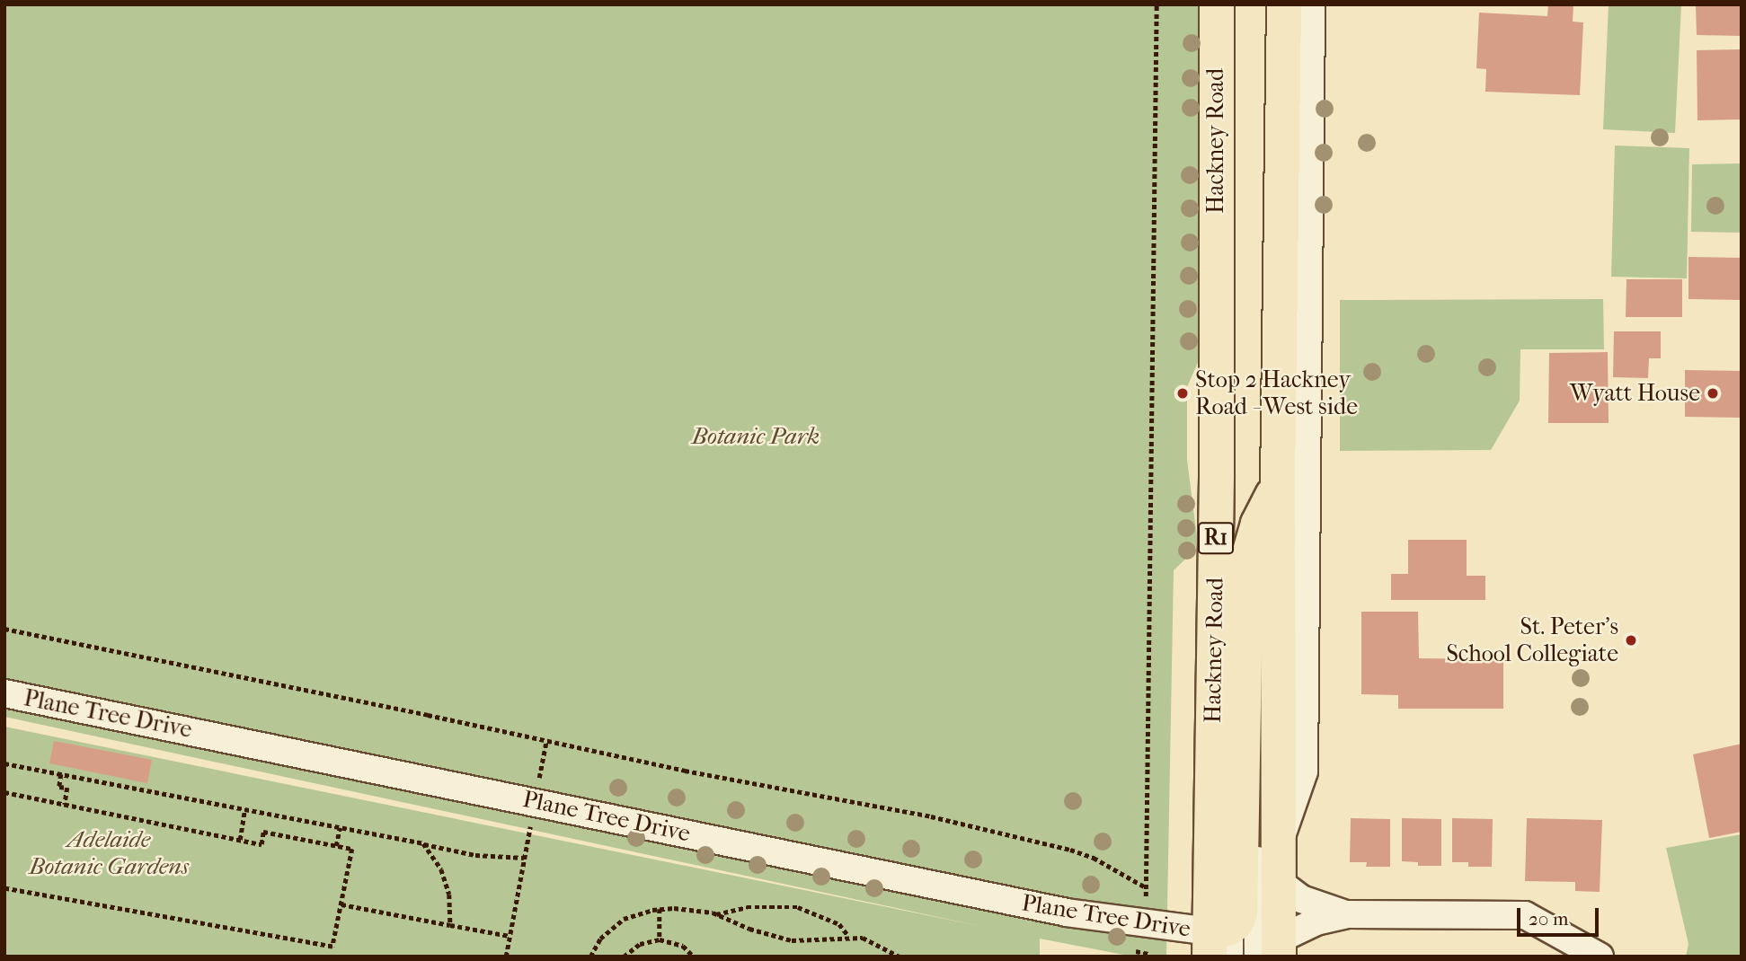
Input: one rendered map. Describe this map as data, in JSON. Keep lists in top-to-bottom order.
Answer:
{
  "streets": {
    "highway": ["Hackney Road", "R1"],
    "street": ["Plane Tree Drive"]
  },
  "crossings": [
    ["Hackney Road", "Plane Tree Drive"]
  ],
  "parks": ["Botanic Park", "Adelaide Botanic Gardens"],
  "places": ["Stop 2 Hackney Road - West side", "Wyatt House", "St. Peter's School Collegiate"],
  "scale_bar": "20 m"
}
